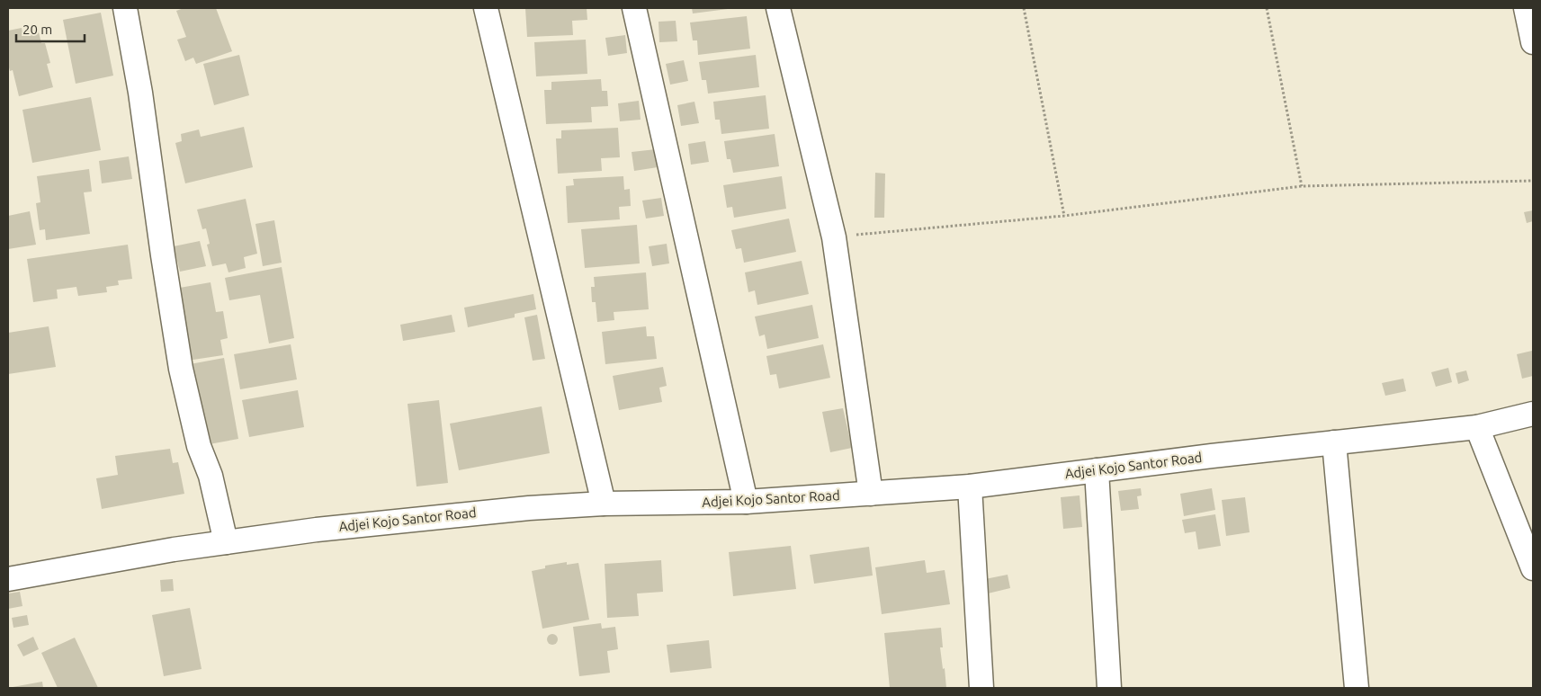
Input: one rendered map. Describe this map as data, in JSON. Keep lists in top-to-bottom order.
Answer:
{
  "streets": {
    "street": ["Adjei Kojo Santor Road"]
  },
  "scale_bar": "20 m"
}
